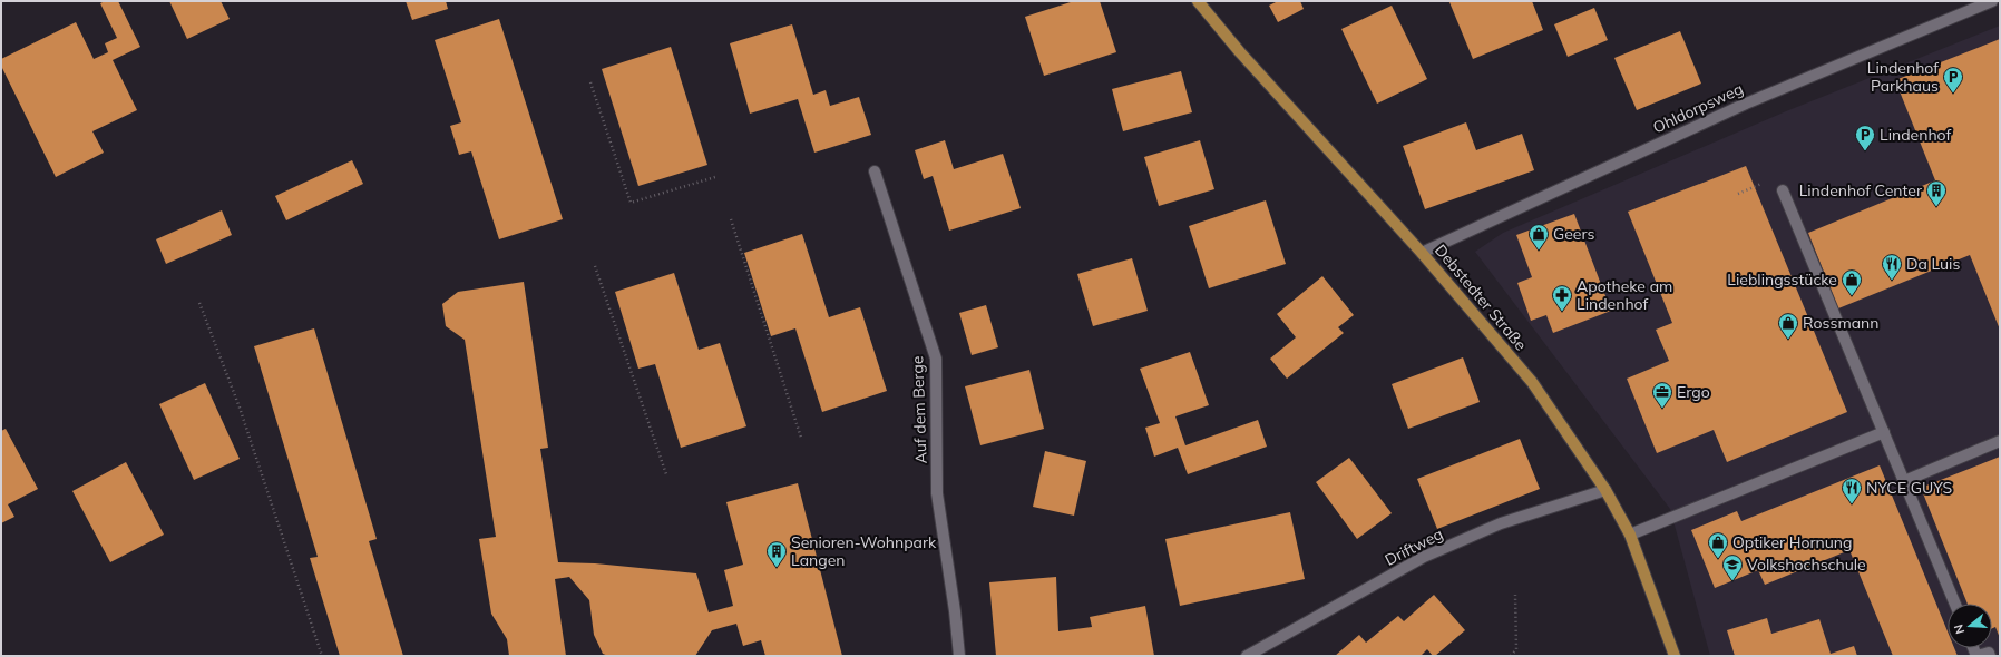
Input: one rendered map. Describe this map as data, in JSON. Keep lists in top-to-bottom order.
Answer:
{
  "streets": {
    "main road": ["Debstedter Straße"],
    "street": ["Ohldorpsweg", "Auf dem Berge", "Driftweg"]
  },
  "crossings": [
    ["Ohldorpsweg", "Debstedter Straße"],
    ["Debstedter Straße", "Driftweg"]
  ],
  "places": {
    "parking": ["Lindenhof Parkhaus", "Lindenhof"],
    "building": ["Lindenhof Center", "Senioren-Wohnpark Langen"],
    "shop": [
      "Geers",
      "Lieblingsstücke",
      "Rossmann",
      "Optiker Hornung"
    ],
    "restaurant": ["Da Luis", "NYCE GUYS"],
    "pharmacy": ["Apotheke am Lindenhof"],
    "office": ["Ergo"],
    "school or university": ["Volkshochschule"]
  },
  "north": "left"
}
